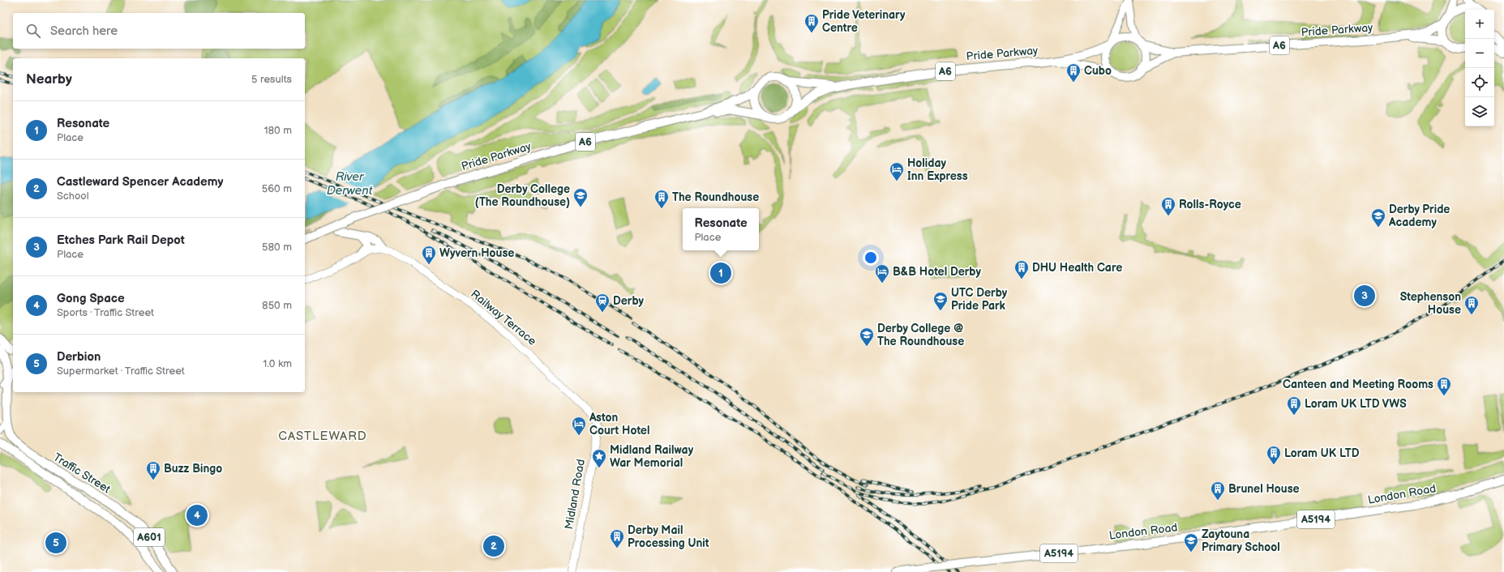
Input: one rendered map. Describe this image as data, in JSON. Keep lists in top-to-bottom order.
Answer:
{
  "streets": {
    "main road": [
      "Pride Parkway",
      "A6",
      "Railway Terrace",
      "Traffic Street",
      "Midland Road",
      "London Road",
      "A5194",
      "A601"
    ]
  },
  "crossings": [
    ["Pride Parkway", "A6"],
    ["Railway Terrace", "Midland Road"],
    ["Traffic Street", "A601"]
  ],
  "districts": ["CASTLEWARD"],
  "water": ["River Derwent"],
  "places": {
    "building": [
      "Pride Veterinary Centre",
      "Cubo",
      "The Roundhouse",
      "Rolls-Royce",
      "Wyvern House",
      "DHU Health Care",
      "Stephenson House",
      "Canteen and Meeting Rooms",
      "Loram UK LTD VWS",
      "Loram UK LTD",
      "Buzz Bingo",
      "Brunel House",
      "Derby Mail Processing Unit"
    ],
    "hotel": ["Holiday Inn Express", "B&B Hotel Derby", "Aston Court Hotel"],
    "school or university": [
      "Derby College (The Roundhouse)",
      "Derby Pride Academy",
      "UTC Derby Pride Park",
      "Derby College @ The Roundhouse",
      "Zaytouna Primary School"
    ],
    "station": ["Derby"],
    "place": ["Midland Railway War Memorial"]
  },
  "page": {
    "map_buttons": ["+", "−"],
    "search": "Search here",
    "heading": ["Nearby", "5 results"],
    "list": [
      {
        "mark": "1",
        "name": "Resonate",
        "note": "Place",
        "value": "180 m"
      },
      {
        "mark": "2",
        "name": "Castleward Spencer Academy",
        "note": "School",
        "value": "560 m"
      },
      {
        "mark": "3",
        "name": "Etches Park Rail Depot",
        "note": "Place",
        "value": "580 m"
      },
      {
        "mark": "4",
        "name": "Gong Space",
        "note": "Sports · Traffic Street",
        "value": "850 m"
      },
      {
        "mark": "5",
        "name": "Derbion",
        "note": "Supermarket · Traffic Street",
        "value": "1.0 km"
      }
    ],
    "popup": ["Resonate", "Place"],
    "pins": [
      "1",
      "3",
      "4",
      "5",
      "2"
    ]
  }
}
